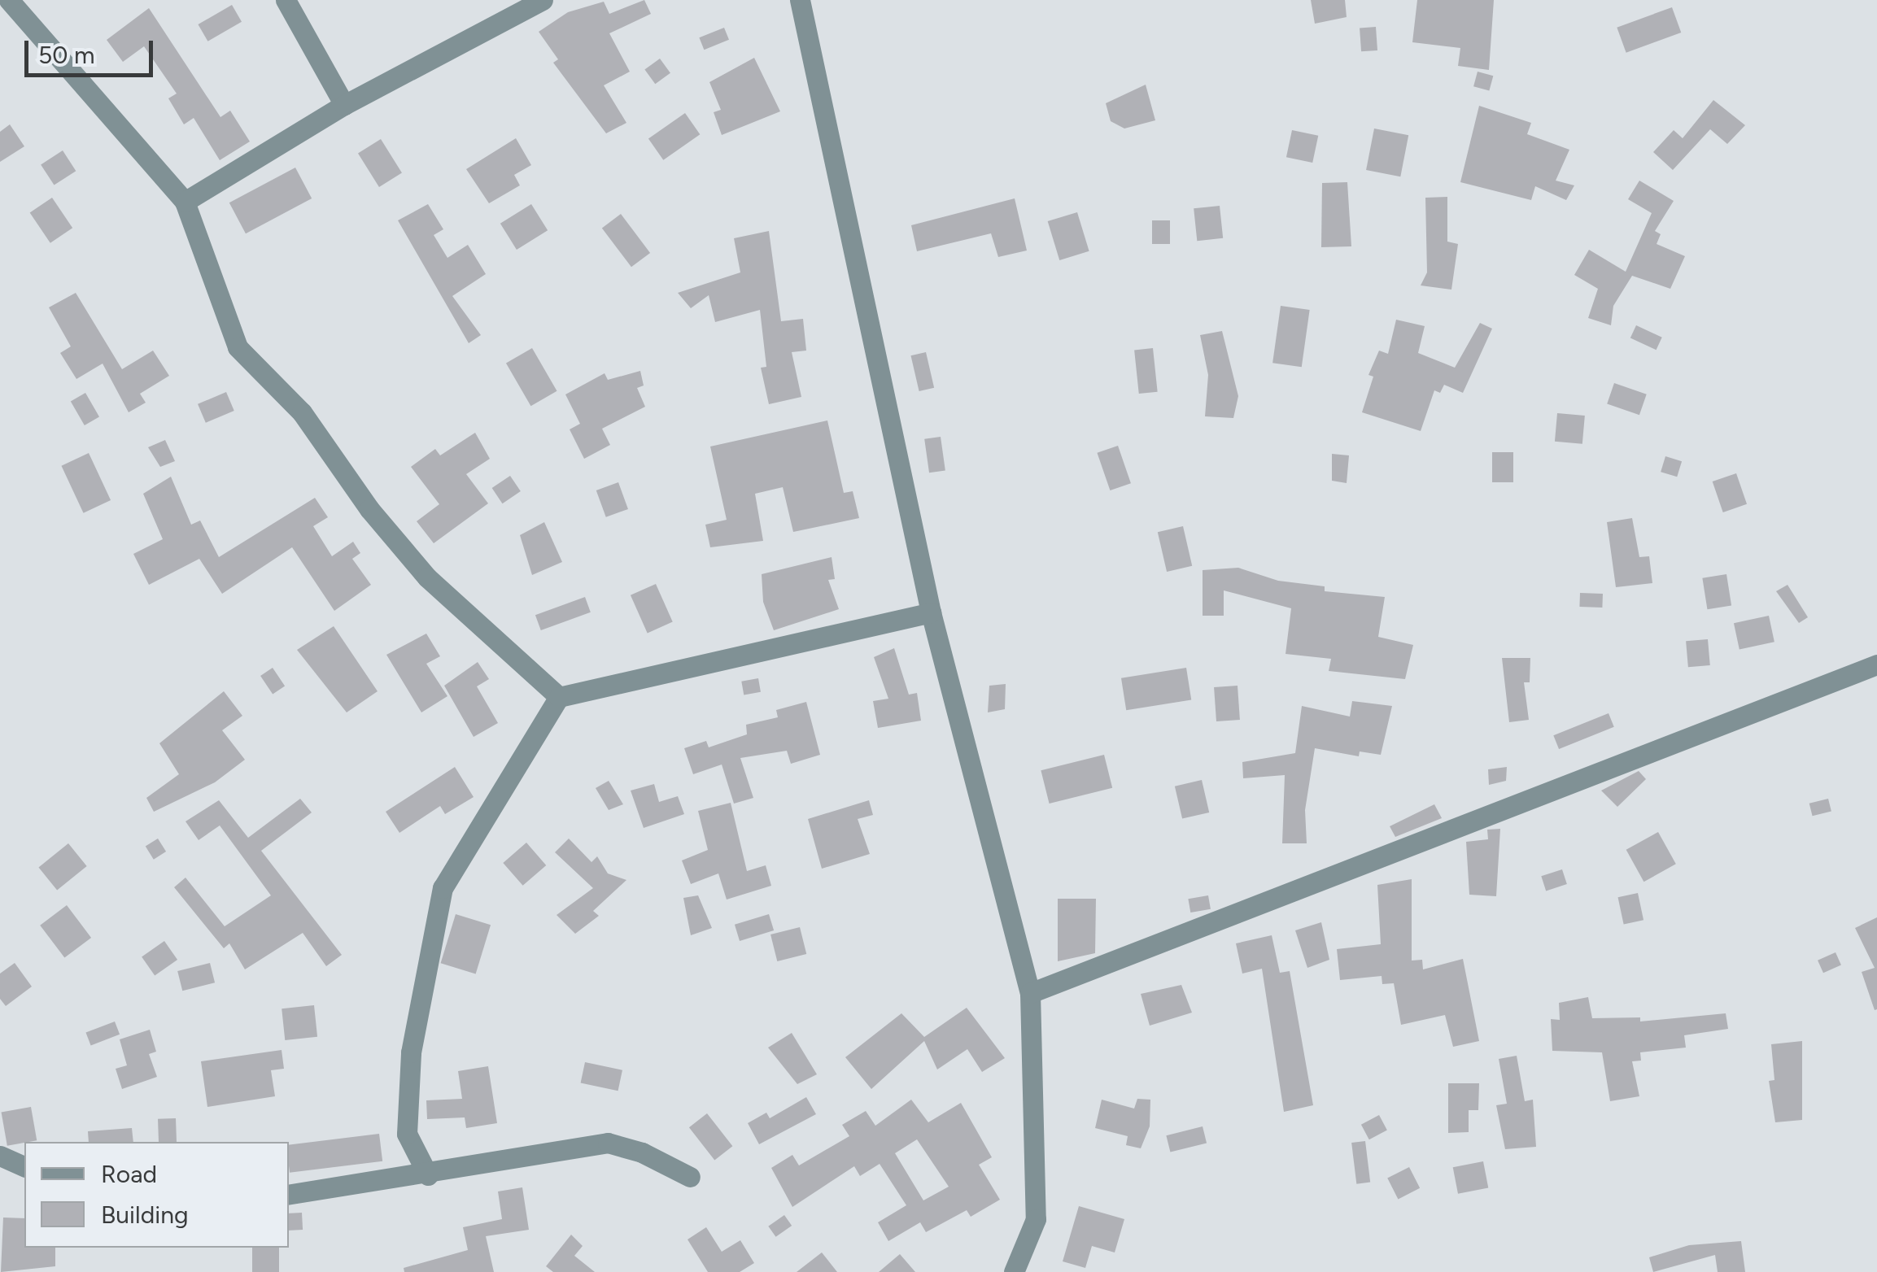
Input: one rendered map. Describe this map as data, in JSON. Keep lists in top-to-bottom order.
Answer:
{
  "legend": ["Road", "Building"],
  "scale_bar": "50 m"
}
